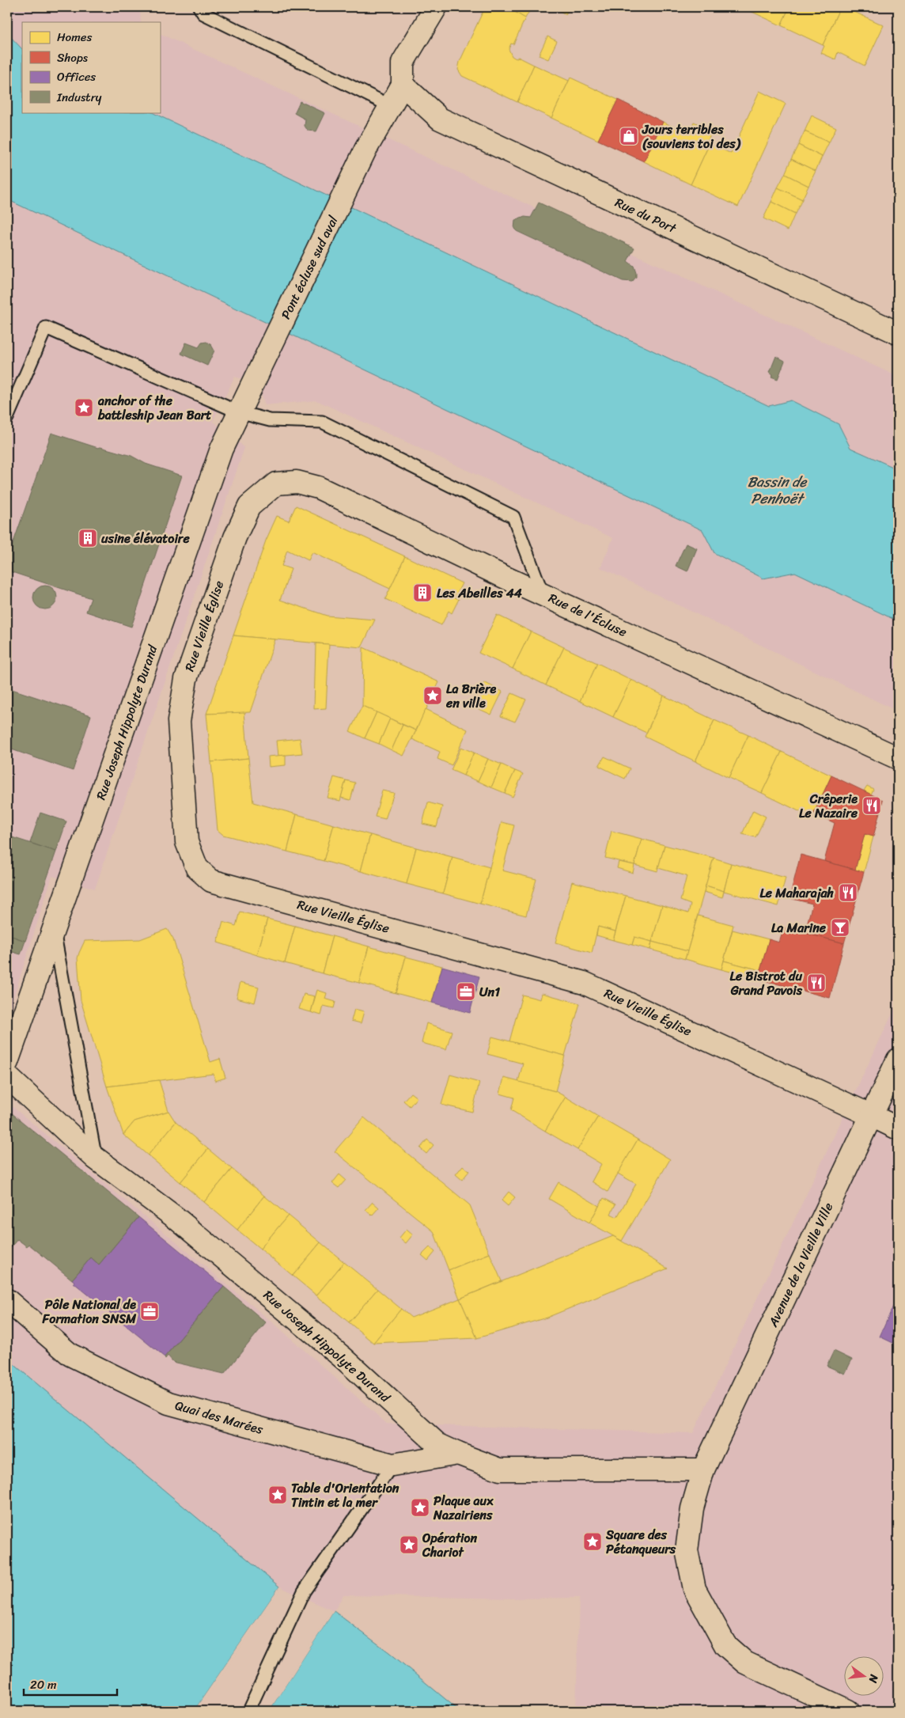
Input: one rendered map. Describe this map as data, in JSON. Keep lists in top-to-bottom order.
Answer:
{
  "streets": {
    "street": [
      "Rue du Port",
      "Pont écluse sud aval",
      "Rue de l'Écluse",
      "Rue Vieille Église",
      "Rue Joseph Hippolyte Durand",
      "Avenue de la Vieille Ville",
      "Quai des Marées"
    ]
  },
  "crossings": [
    ["Rue du Port", "Pont écluse sud aval"],
    ["Pont écluse sud aval", "Rue Joseph Hippolyte Durand"],
    ["Rue de l'Écluse", "Rue Vieille Église"],
    ["Rue Vieille Église", "Avenue de la Vieille Ville"],
    ["Rue Joseph Hippolyte Durand", "Avenue de la Vieille Ville"],
    ["Rue Joseph Hippolyte Durand", "Quai des Marées"]
  ],
  "water": ["Bassin de Penhoët"],
  "places": {
    "shop": ["Jours terribles (souviens toi des)"],
    "place": [
      "anchor of the battleship Jean Bart",
      "La Brière en ville",
      "Table d'Orientation Tintin et la mer",
      "Plaque aux Nazairiens",
      "Square des Pétanqueurs",
      "Opération Chariot"
    ],
    "building": ["usine élévatoire", "Les Abeilles 44"],
    "restaurant": ["Crêperie Le Nazaire", "Le Maharajah", "Le Bistrot du Grand Pavois"],
    "bar": ["La Marine"],
    "office": ["Un1", "Pôle National de Formation SNSM"]
  },
  "legend": [
    "Homes",
    "Shops",
    "Offices",
    "Industry"
  ],
  "scale_bar": "20 m",
  "north": "right"
}
